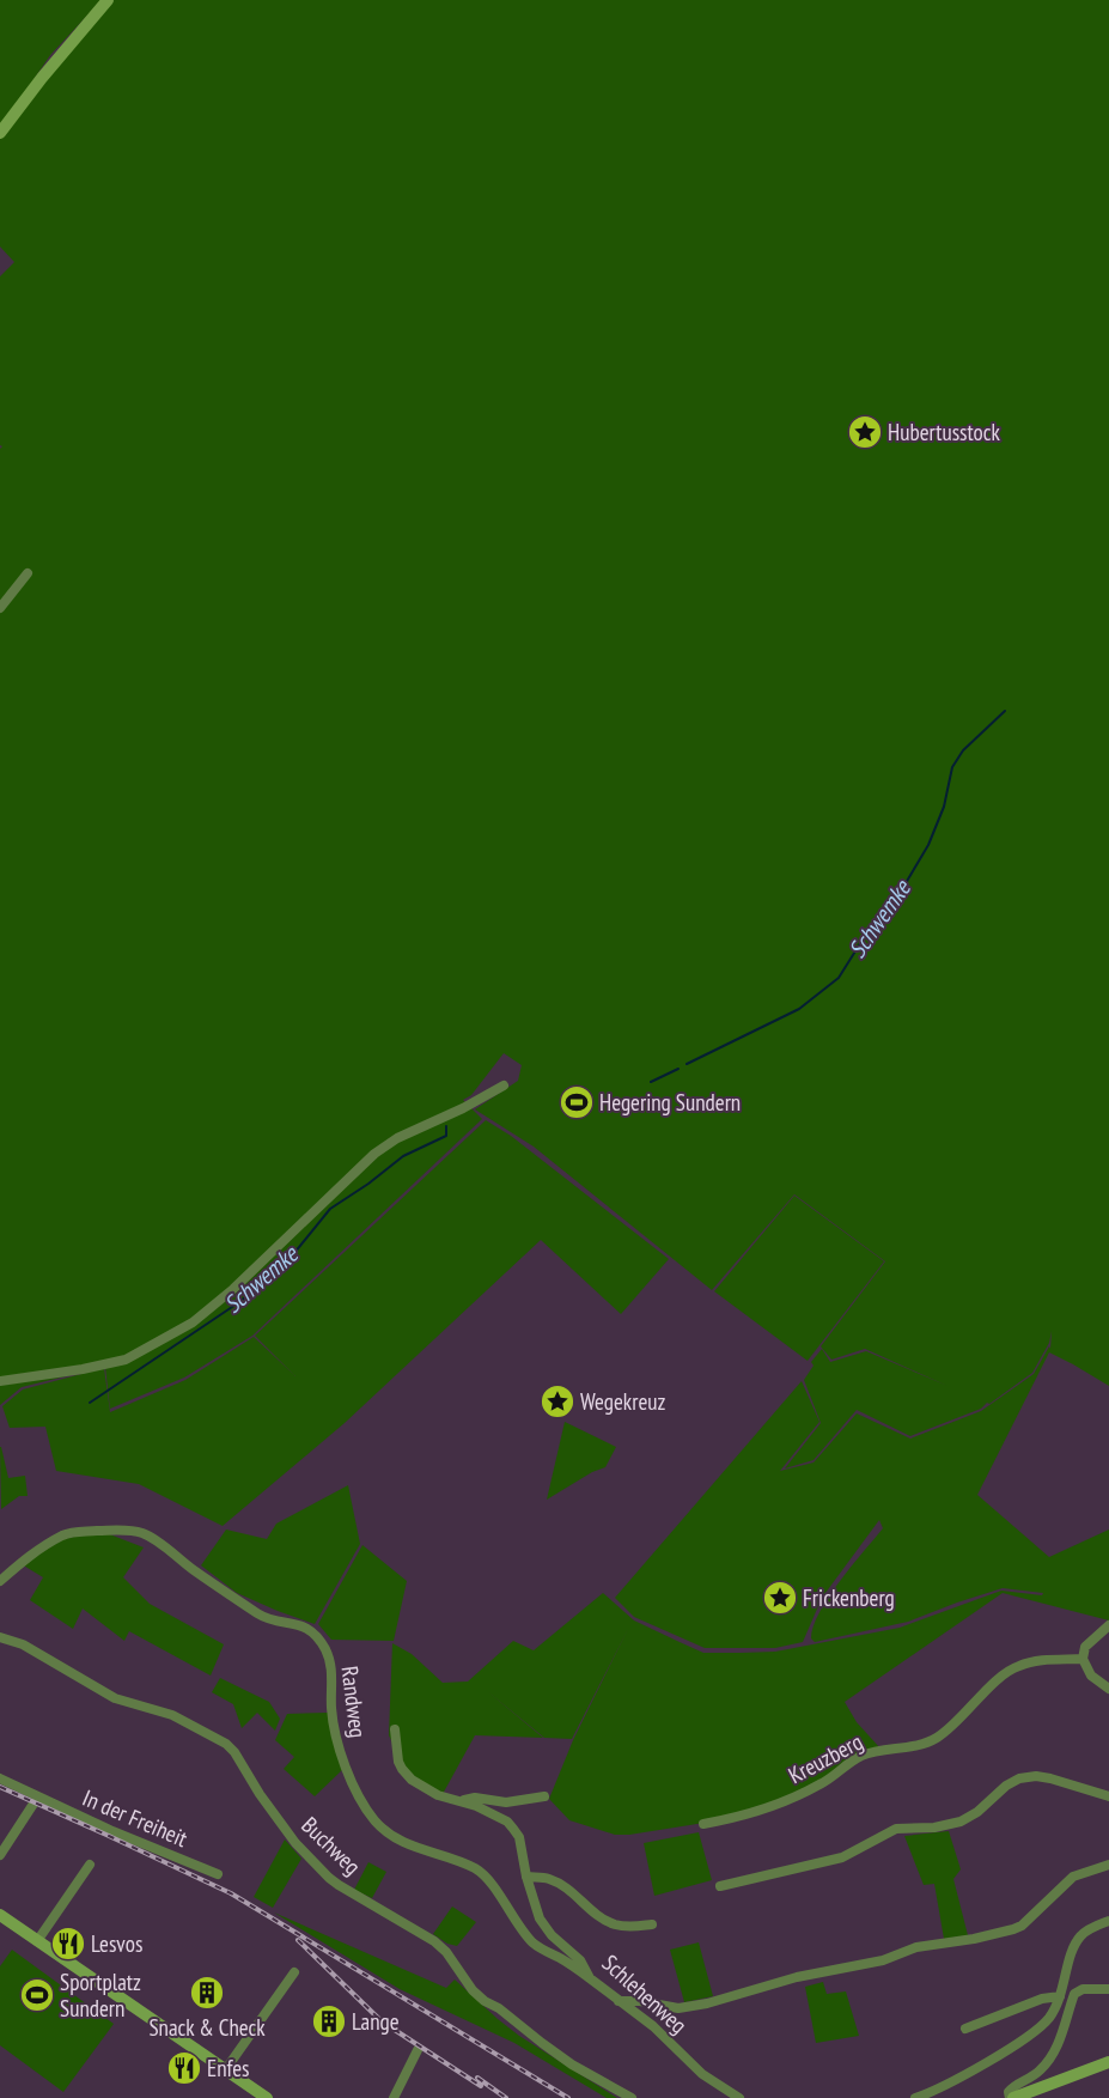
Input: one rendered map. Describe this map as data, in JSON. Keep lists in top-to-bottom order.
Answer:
{
  "streets": {
    "street": [
      "Randweg",
      "Kreuzberg",
      "In der Freiheit",
      "Buchweg",
      "Schlehenweg"
    ]
  },
  "crossings": [
    ["Randweg", "Schlehenweg"]
  ],
  "water": ["Schwemke"],
  "places": {
    "place": ["Hubertusstock", "Wegekreuz", "Frickenberg"],
    "sports": ["Hegering Sundern", "Sportplatz Sundern"],
    "restaurant": ["Lesvos", "Enfes"],
    "building": ["Snack & Check", "Lange"]
  }
}
